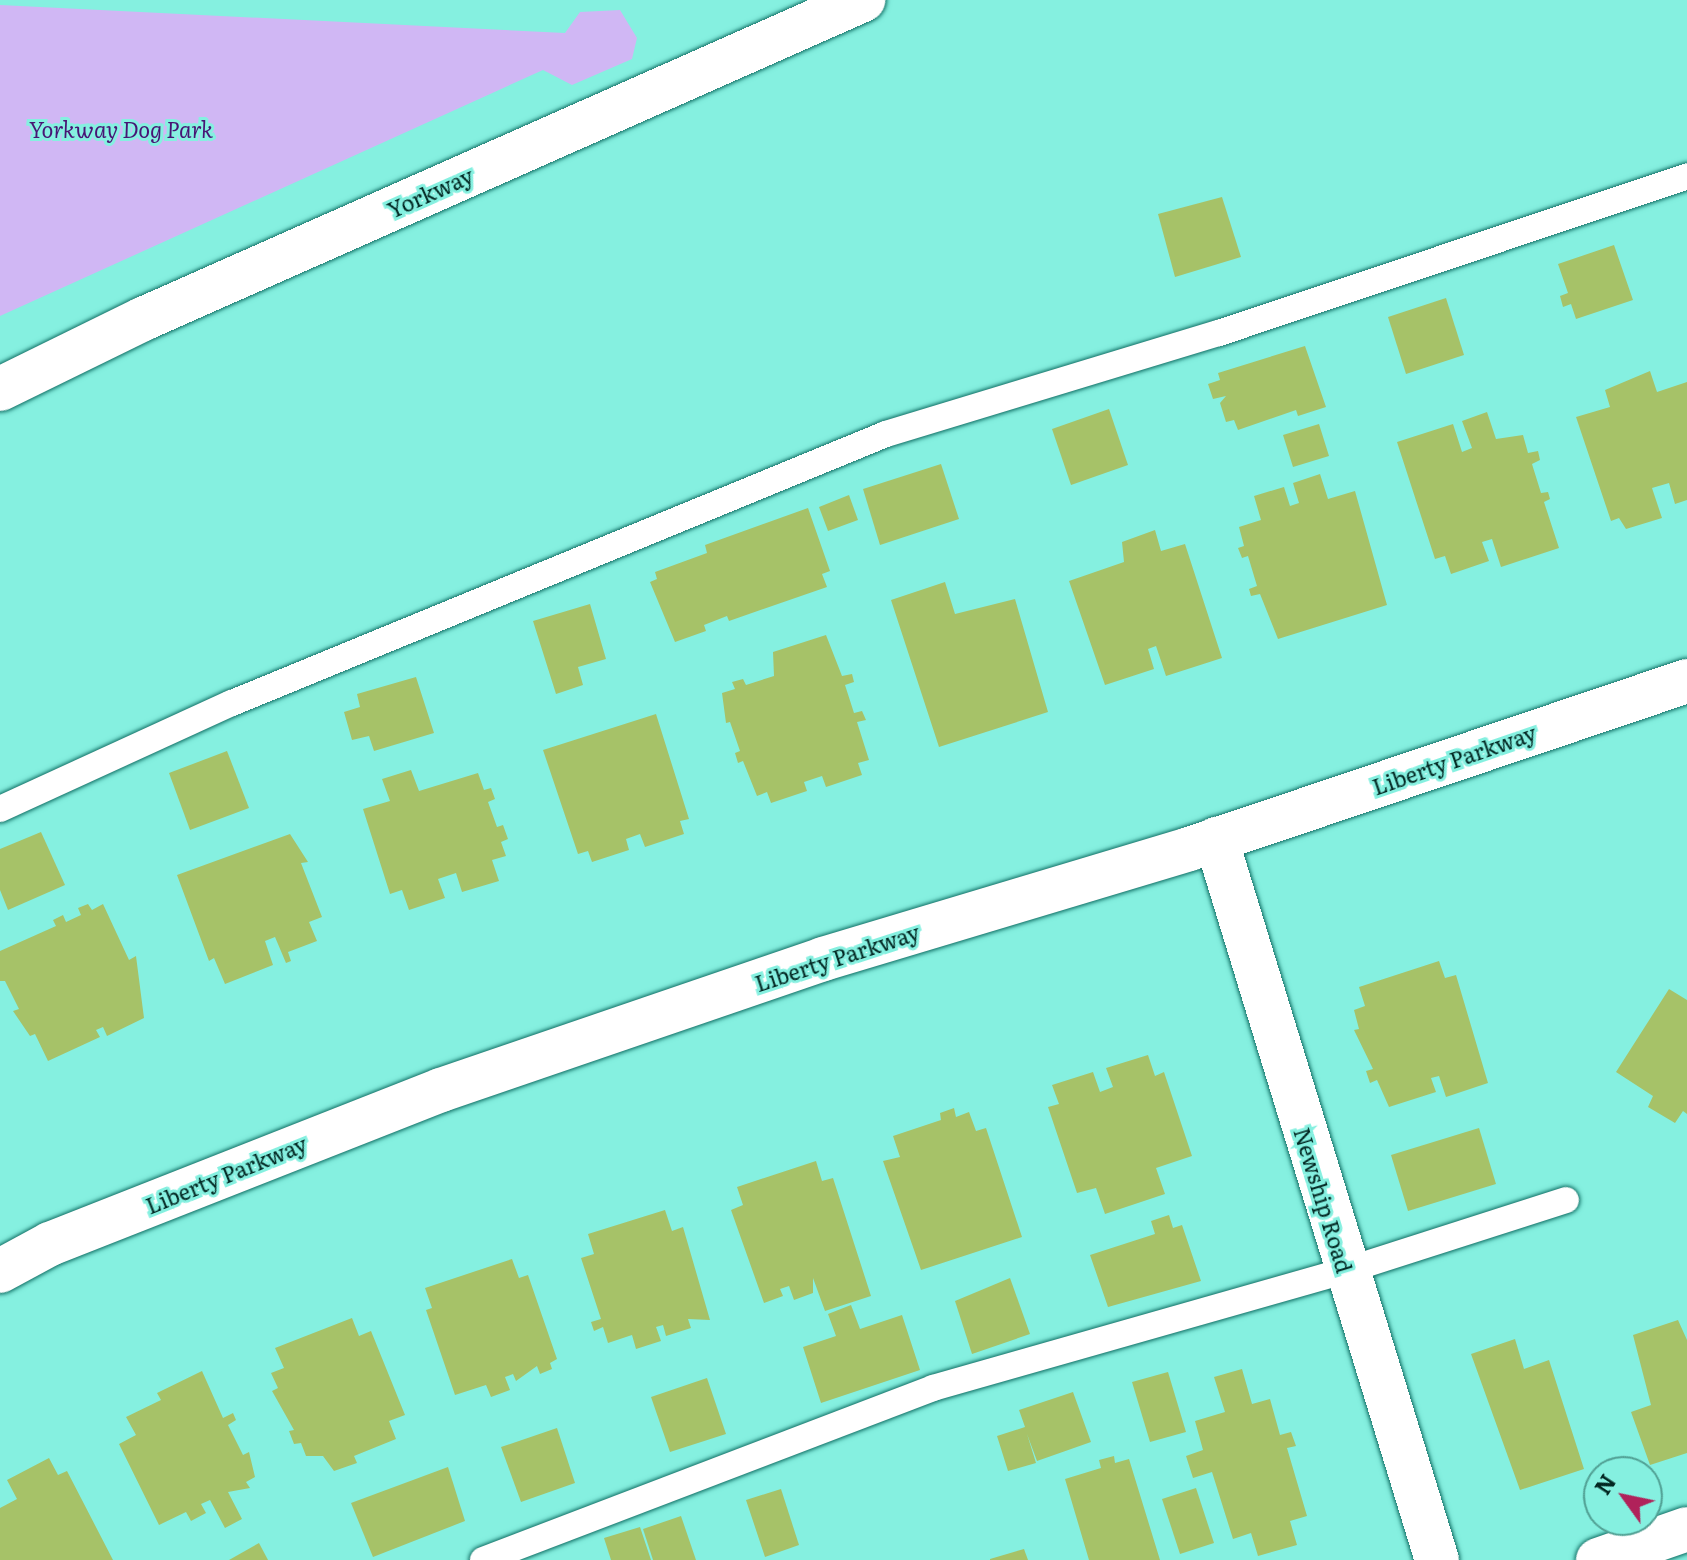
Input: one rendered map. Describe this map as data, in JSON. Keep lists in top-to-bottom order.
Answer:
{
  "streets": {
    "street": ["Yorkway", "Liberty Parkway", "Newship Road"]
  },
  "crossings": [
    ["Liberty Parkway", "Newship Road"]
  ],
  "parks": ["Yorkway Dog Park"],
  "north": "top left"
}
